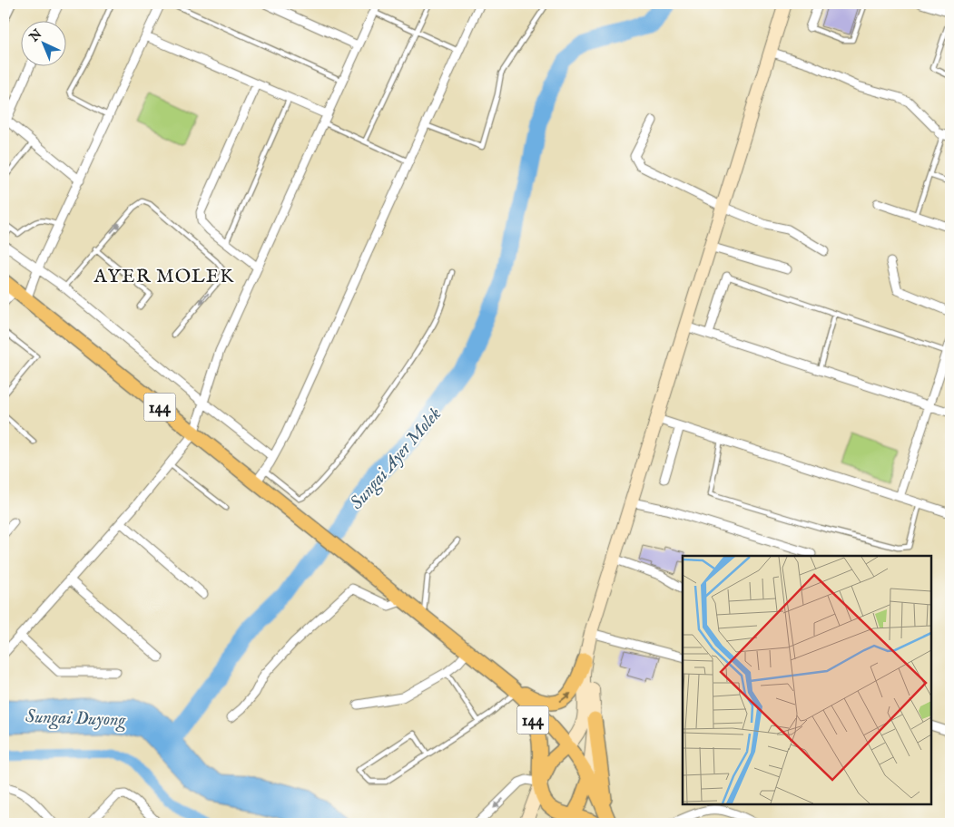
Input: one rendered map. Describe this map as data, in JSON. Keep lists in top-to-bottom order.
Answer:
{
  "streets": {
    "main road": ["144"]
  },
  "districts": ["AYER MOLEK"],
  "water": ["Sungai Ayer Molek", "Sungai Duyong"],
  "north": "top left"
}
